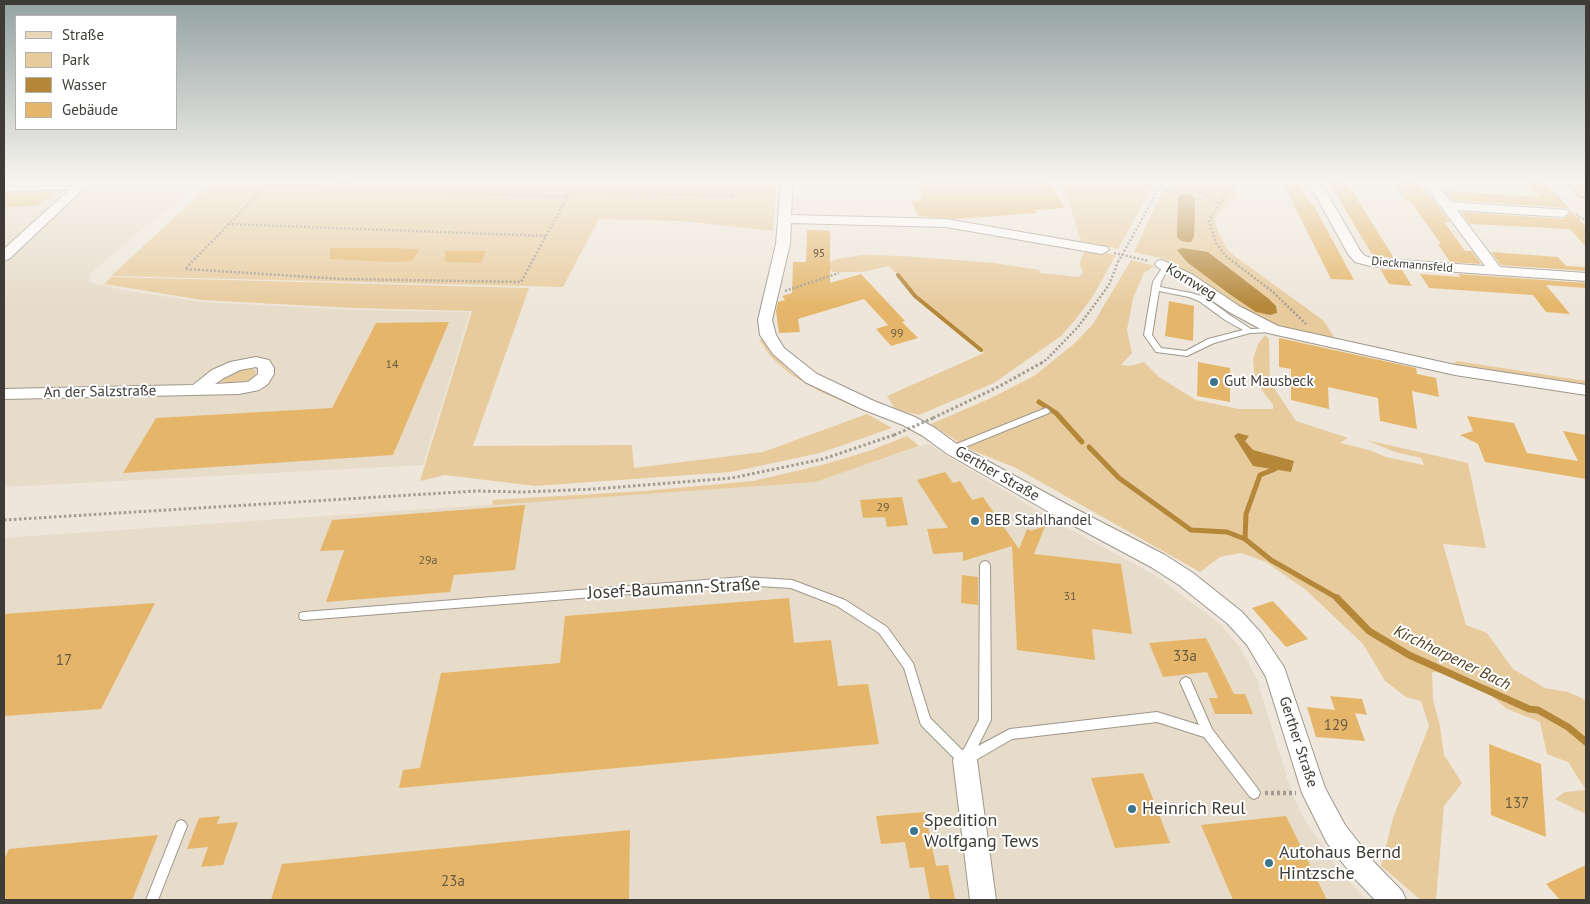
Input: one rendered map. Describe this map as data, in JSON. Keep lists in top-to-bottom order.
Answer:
{
  "streets": {
    "street": [
      "Dieckmannsfeld",
      "Kornweg",
      "An der Salzstraße",
      "Gerther Straße"
    ],
    "lane": ["Josef-Baumann-Straße"]
  },
  "water": ["Kirchharpener Bach"],
  "places": [
    "Gut Mausbeck",
    "BEB Stahlhandel",
    "Heinrich Reul",
    "Spedition Wolfgang Tews",
    "Autohaus Bernd Hintzsche"
  ],
  "house_numbers": [
    "95",
    "99",
    "14",
    "29",
    "29a",
    "31",
    "33a",
    "17",
    "129",
    "137",
    "23a"
  ],
  "legend": [
    "Straße",
    "Park",
    "Wasser",
    "Gebäude"
  ]
}
